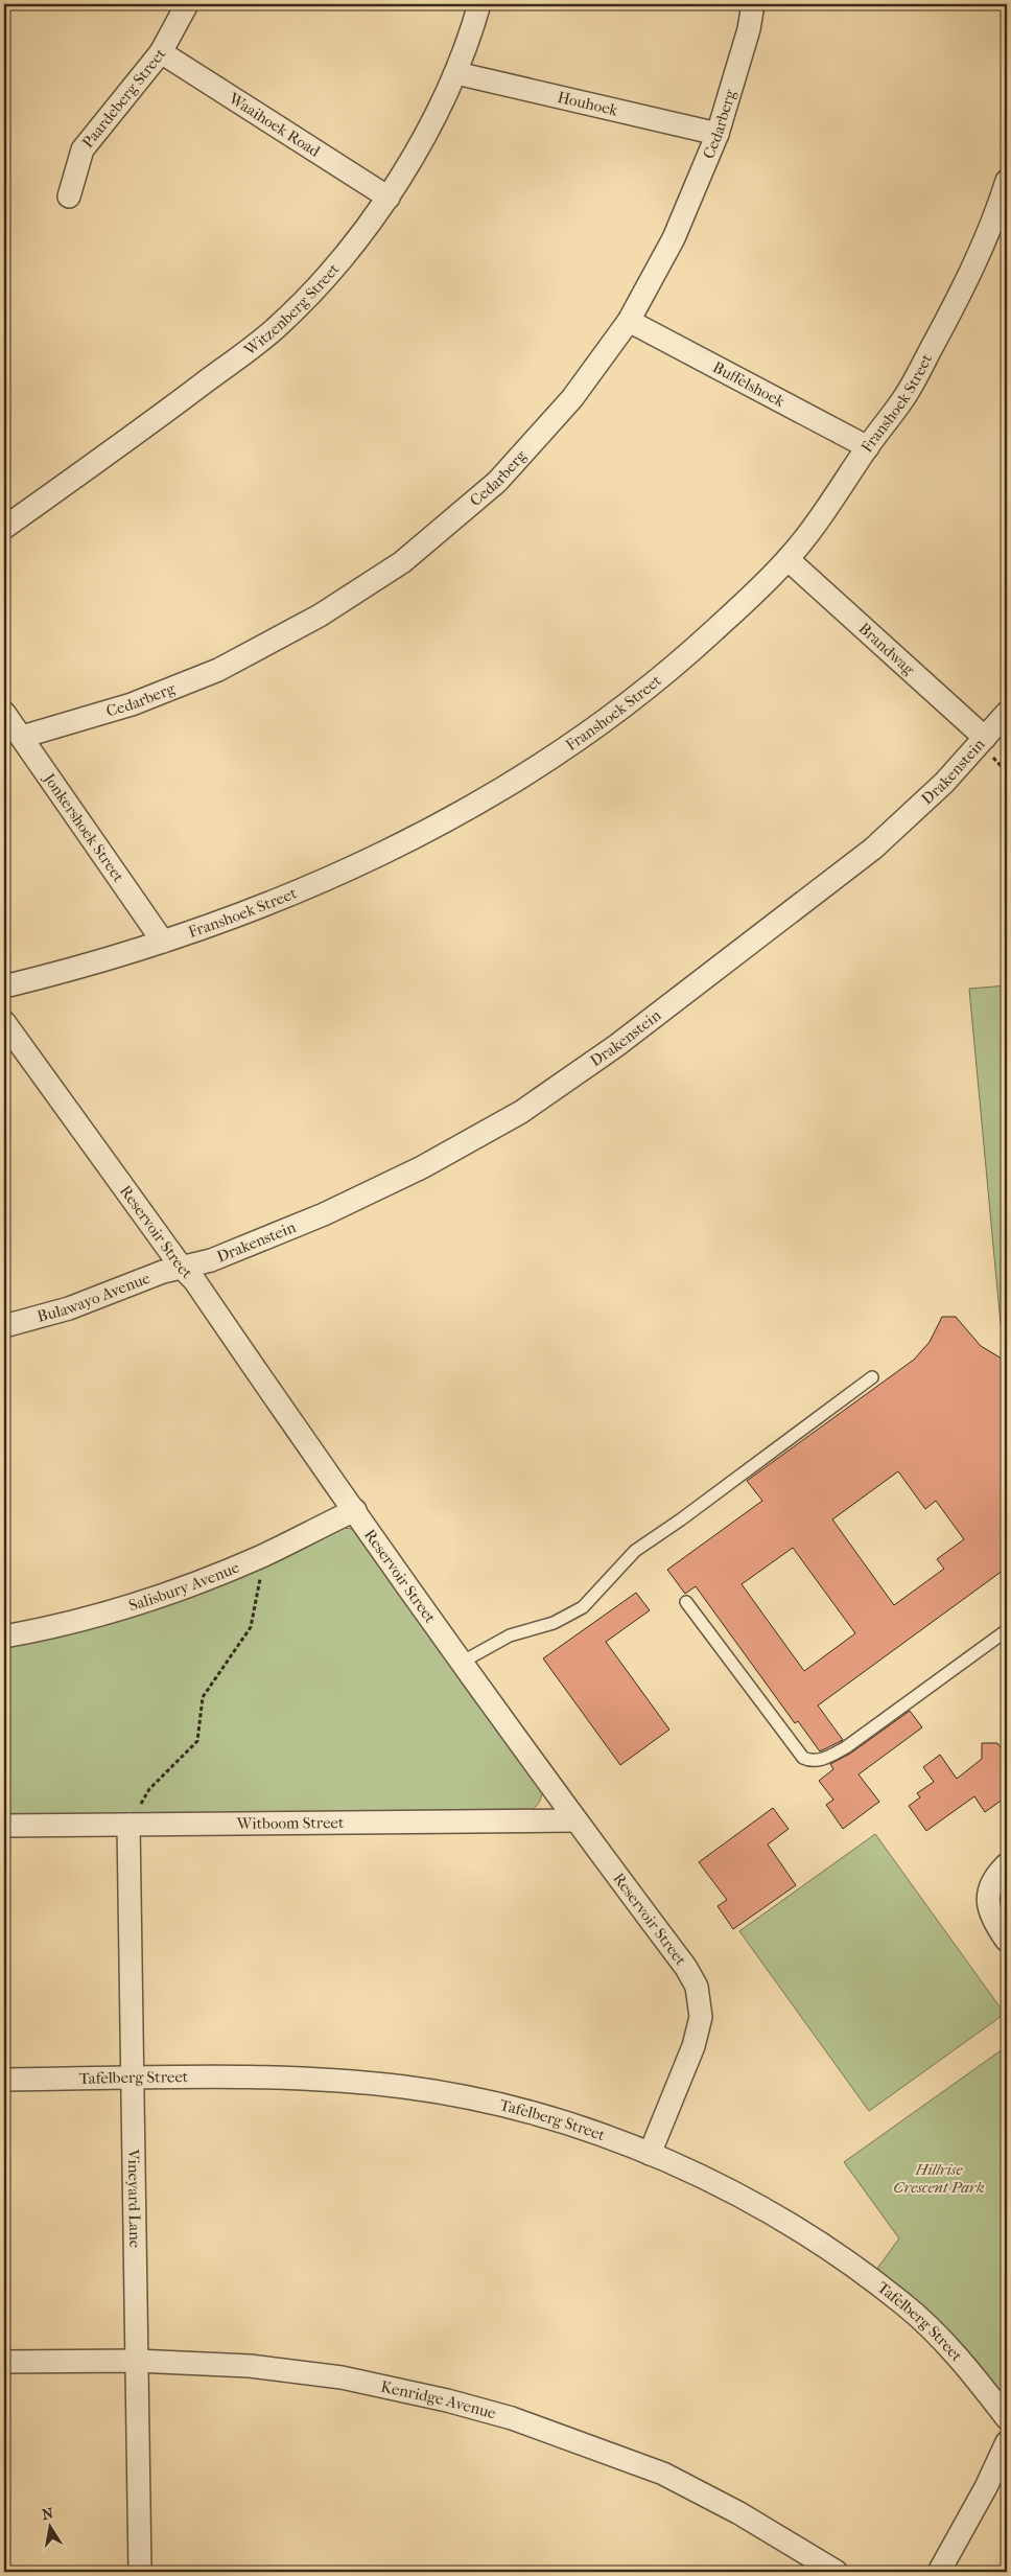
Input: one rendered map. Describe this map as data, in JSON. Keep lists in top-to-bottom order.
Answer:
{
  "streets": {
    "street": [
      "Paardeberg Street",
      "Houhoek",
      "Cedarberg",
      "Waaihoek Road",
      "Witzenberg Street",
      "Buffelshoek",
      "Franshoek Street",
      "Brandwag",
      "Drakenstein",
      "Jonkershoek Street",
      "Reservoir Street",
      "Bulawayo Avenue",
      "Salisbury Avenue",
      "Witboom Street",
      "Tafelberg Street",
      "Vineyard Lane",
      "Kenridge Avenue"
    ]
  },
  "crossings": [
    ["Paardeberg Street", "Waaihoek Road"],
    ["Houhoek", "Cedarberg"],
    ["Houhoek", "Witzenberg Street"],
    ["Cedarberg", "Buffelshoek"],
    ["Cedarberg", "Jonkershoek Street"],
    ["Waaihoek Road", "Witzenberg Street"],
    ["Buffelshoek", "Franshoek Street"],
    ["Franshoek Street", "Brandwag"],
    ["Franshoek Street", "Jonkershoek Street"],
    ["Brandwag", "Drakenstein"],
    ["Drakenstein", "Reservoir Street"],
    ["Drakenstein", "Bulawayo Avenue"],
    ["Reservoir Street", "Bulawayo Avenue"],
    ["Reservoir Street", "Salisbury Avenue"],
    ["Reservoir Street", "Witboom Street"],
    ["Reservoir Street", "Tafelberg Street"],
    ["Witboom Street", "Vineyard Lane"],
    ["Tafelberg Street", "Vineyard Lane"],
    ["Vineyard Lane", "Kenridge Avenue"]
  ],
  "parks": ["Hillrise Crescent Park"],
  "north": "top"
}
